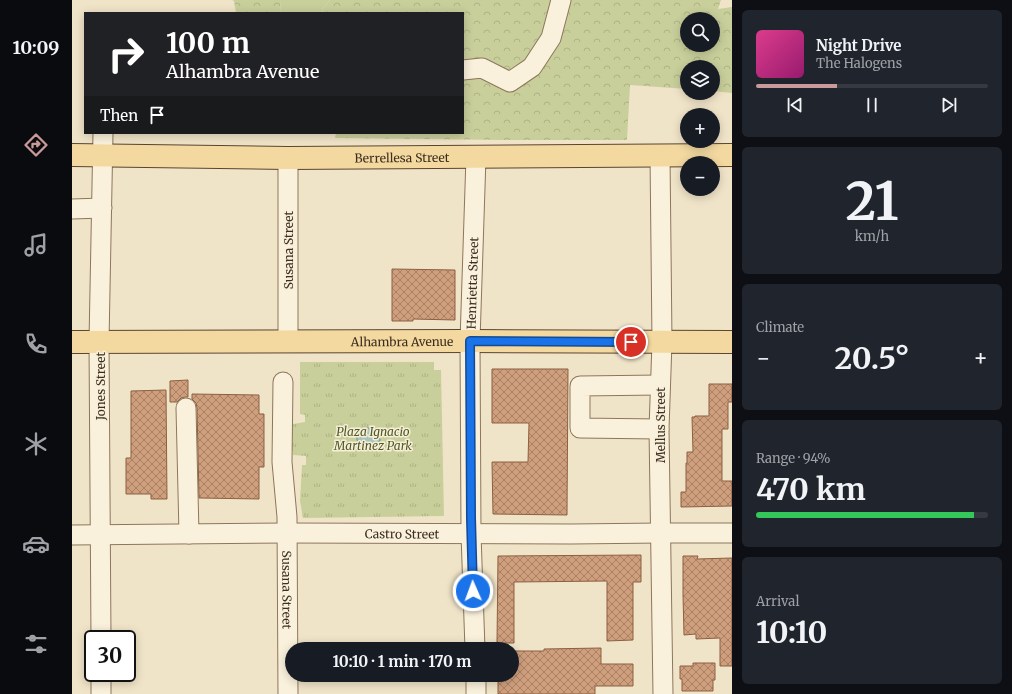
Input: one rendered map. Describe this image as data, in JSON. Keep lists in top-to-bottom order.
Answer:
{
  "streets": {
    "main road": ["Berrellesa Street", "Alhambra Avenue"],
    "street": [
      "Susana Street",
      "Henrietta Street",
      "Jones Street",
      "Mellus Street",
      "Castro Street"
    ]
  },
  "crossings": [
    ["Berrellesa Street", "Susana Street"],
    ["Berrellesa Street", "Henrietta Street"],
    ["Berrellesa Street", "Jones Street"],
    ["Berrellesa Street", "Mellus Street"],
    ["Susana Street", "Alhambra Avenue"],
    ["Susana Street", "Castro Street"],
    ["Henrietta Street", "Alhambra Avenue"],
    ["Henrietta Street", "Castro Street"],
    ["Alhambra Avenue", "Jones Street"],
    ["Alhambra Avenue", "Mellus Street"],
    ["Jones Street", "Castro Street"],
    ["Mellus Street", "Castro Street"]
  ],
  "parks": ["Plaza Ignacio Martinez Park"],
  "page": {
    "tabs": "10:09",
    "map_buttons": ["+", "−"],
    "turn": ["100 m", "Alhambra Avenue"],
    "song": ["Night Drive", "The Halogens"],
    "then": "Then",
    "tile": [
      ["21", "km/h"],
      "Climate",
      ["Range · 94%", "470 km"],
      ["Arrival", "10:10"]
    ],
    "heat": ["−", "20.5°", "+"],
    "limit": "30",
    "trip": "10:10 · 1 min · 170 m"
  }
}
